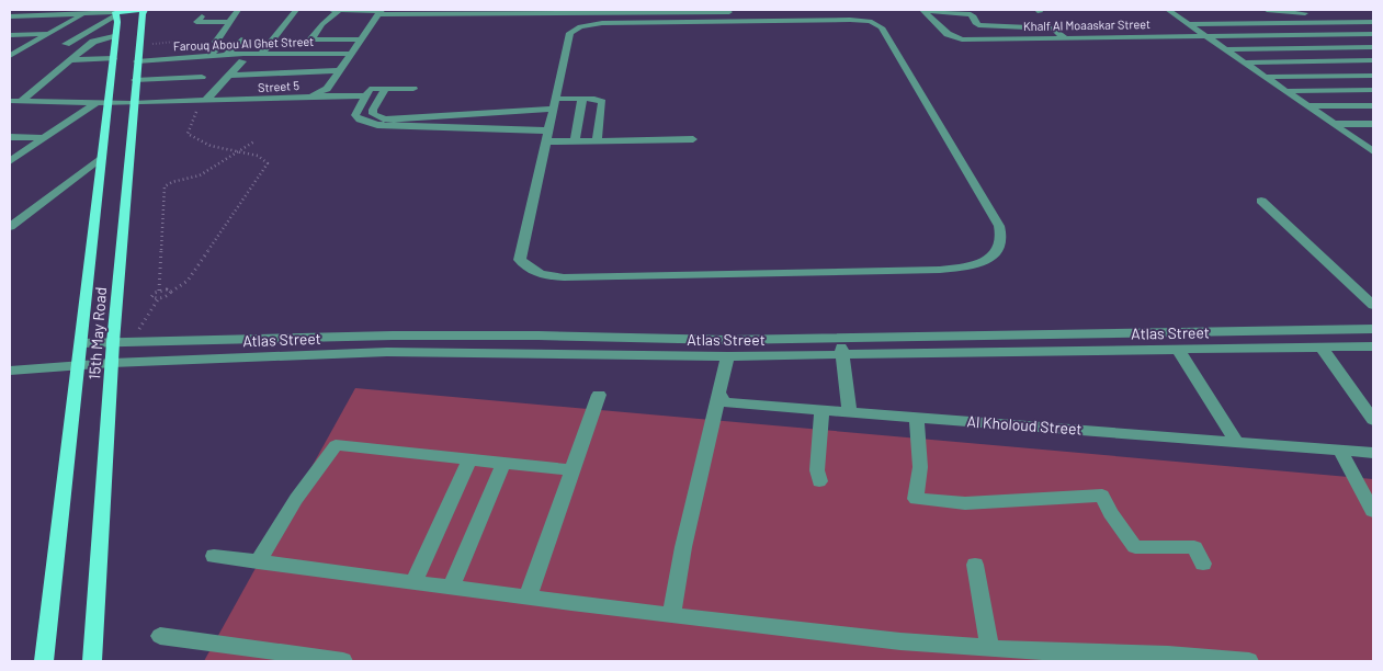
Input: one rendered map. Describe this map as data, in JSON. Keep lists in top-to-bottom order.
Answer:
{
  "streets": {
    "main road": ["15th May Road"],
    "street": [
      "Khalf Al Moaaskar Street",
      "Farouq Abou Al Ghet Street",
      "Street 5",
      "Atlas Street",
      "Al Kholoud Street"
    ]
  },
  "crossings": [
    ["Farouq Abou Al Ghet Street", "Street 5"],
    ["Farouq Abou Al Ghet Street", "15th May Road"],
    ["Street 5", "15th May Road"],
    ["15th May Road", "Atlas Street"]
  ]
}
